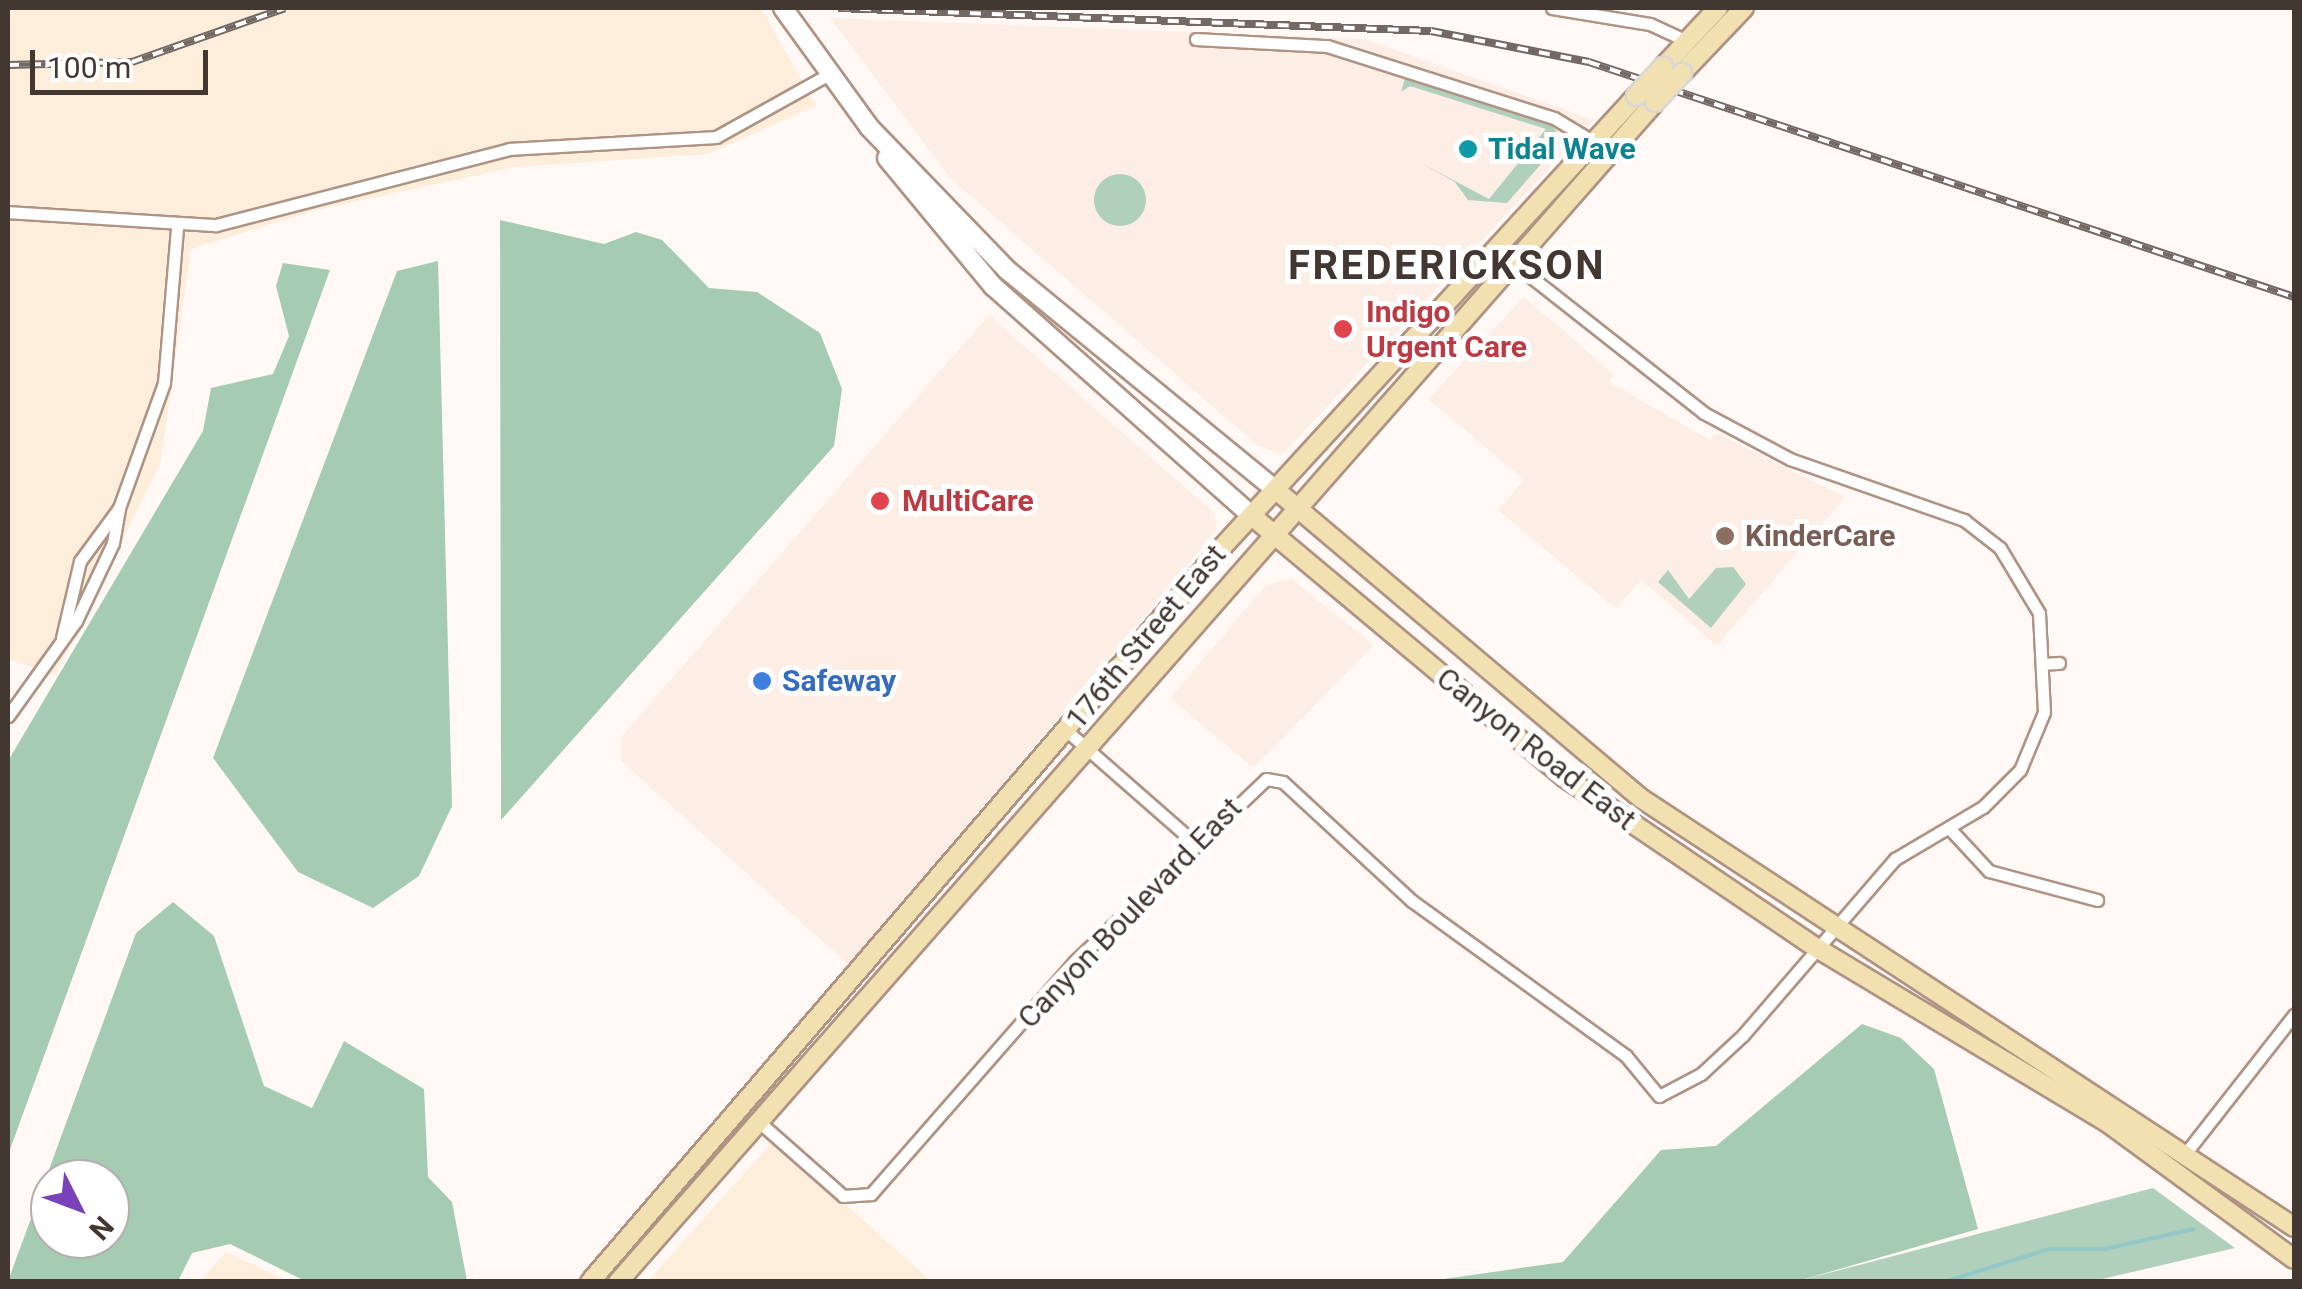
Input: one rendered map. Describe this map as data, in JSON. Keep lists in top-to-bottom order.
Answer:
{
  "streets": {
    "main road": ["176th Street East", "Canyon Road East"],
    "street": ["Canyon Boulevard East"]
  },
  "crossings": [
    ["176th Street East", "Canyon Road East"],
    ["176th Street East", "Canyon Boulevard East"],
    ["Canyon Road East", "Canyon Boulevard East"]
  ],
  "districts": ["FREDERICKSON"],
  "places": [
    "Tidal Wave",
    "Indigo Urgent Care",
    "MultiCare",
    "KinderCare",
    "Safeway"
  ],
  "scale_bar": "100 m",
  "north": "bottom right"
}
